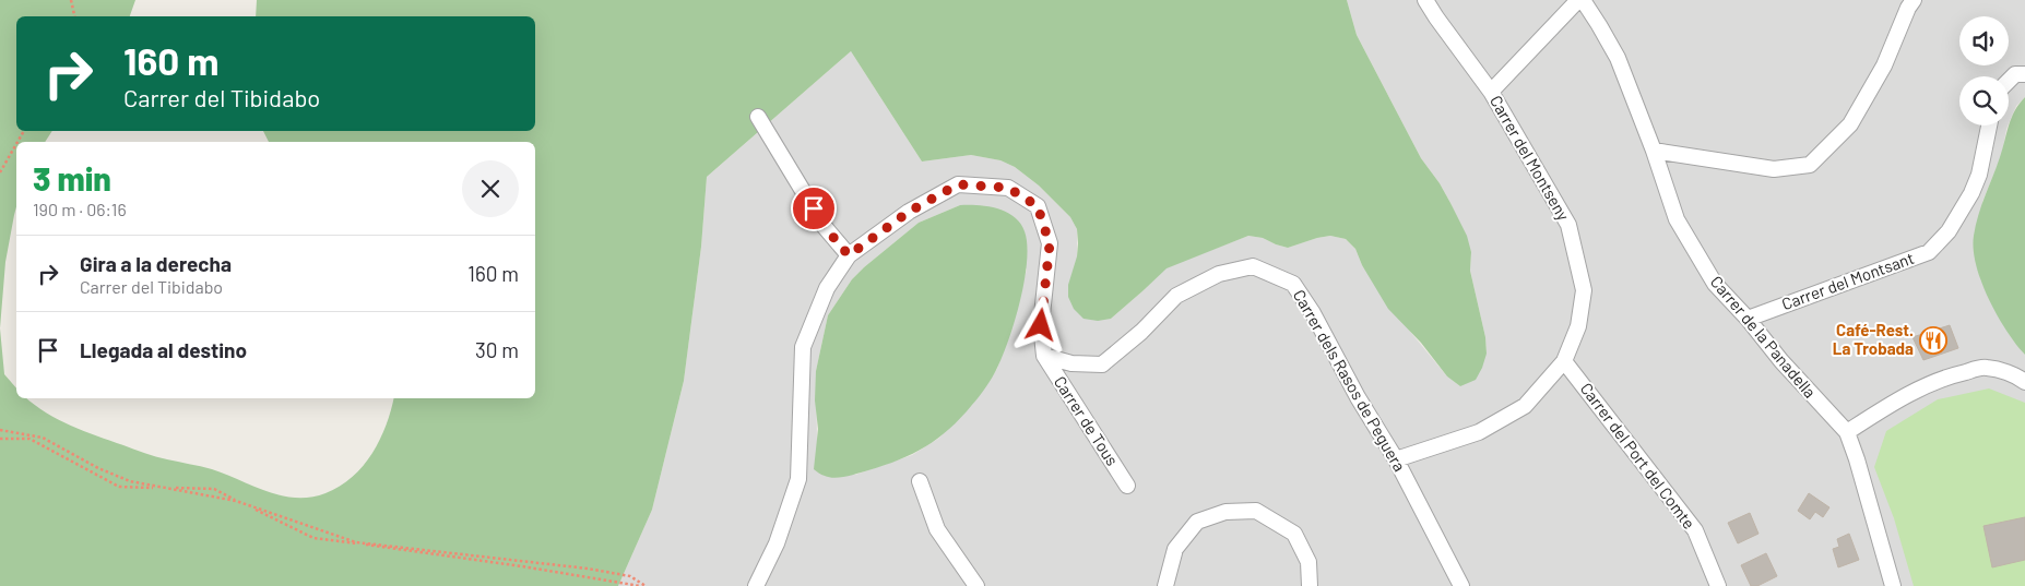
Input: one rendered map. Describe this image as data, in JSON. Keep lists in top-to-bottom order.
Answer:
{
  "streets": {
    "street": [
      "Carrer del Montseny",
      "Carrer del Montsant",
      "Carrer de la Panadella",
      "Carrer dels Rasos de Peguera",
      "Carrer de Tous",
      "Carrer del Port del Comte"
    ]
  },
  "crossings": [
    ["Carrer del Montseny", "Carrer dels Rasos de Peguera"],
    ["Carrer del Montseny", "Carrer del Port del Comte"],
    ["Carrer del Montsant", "Carrer de la Panadella"],
    ["Carrer dels Rasos de Peguera", "Carrer de Tous"]
  ],
  "places": {
    "restaurant": ["Café-Rest. La Trobada"]
  },
  "page": {
    "turn": ["160 m", "Carrer del Tibidabo"],
    "heading": ["3 min", "190 m · 06:16"],
    "list": [
      {
        "name": "Gira a la derecha",
        "note": "Carrer del Tibidabo",
        "value": "160 m"
      },
      {
        "name": "Llegada al destino",
        "value": "30 m"
      }
    ]
  }
}
